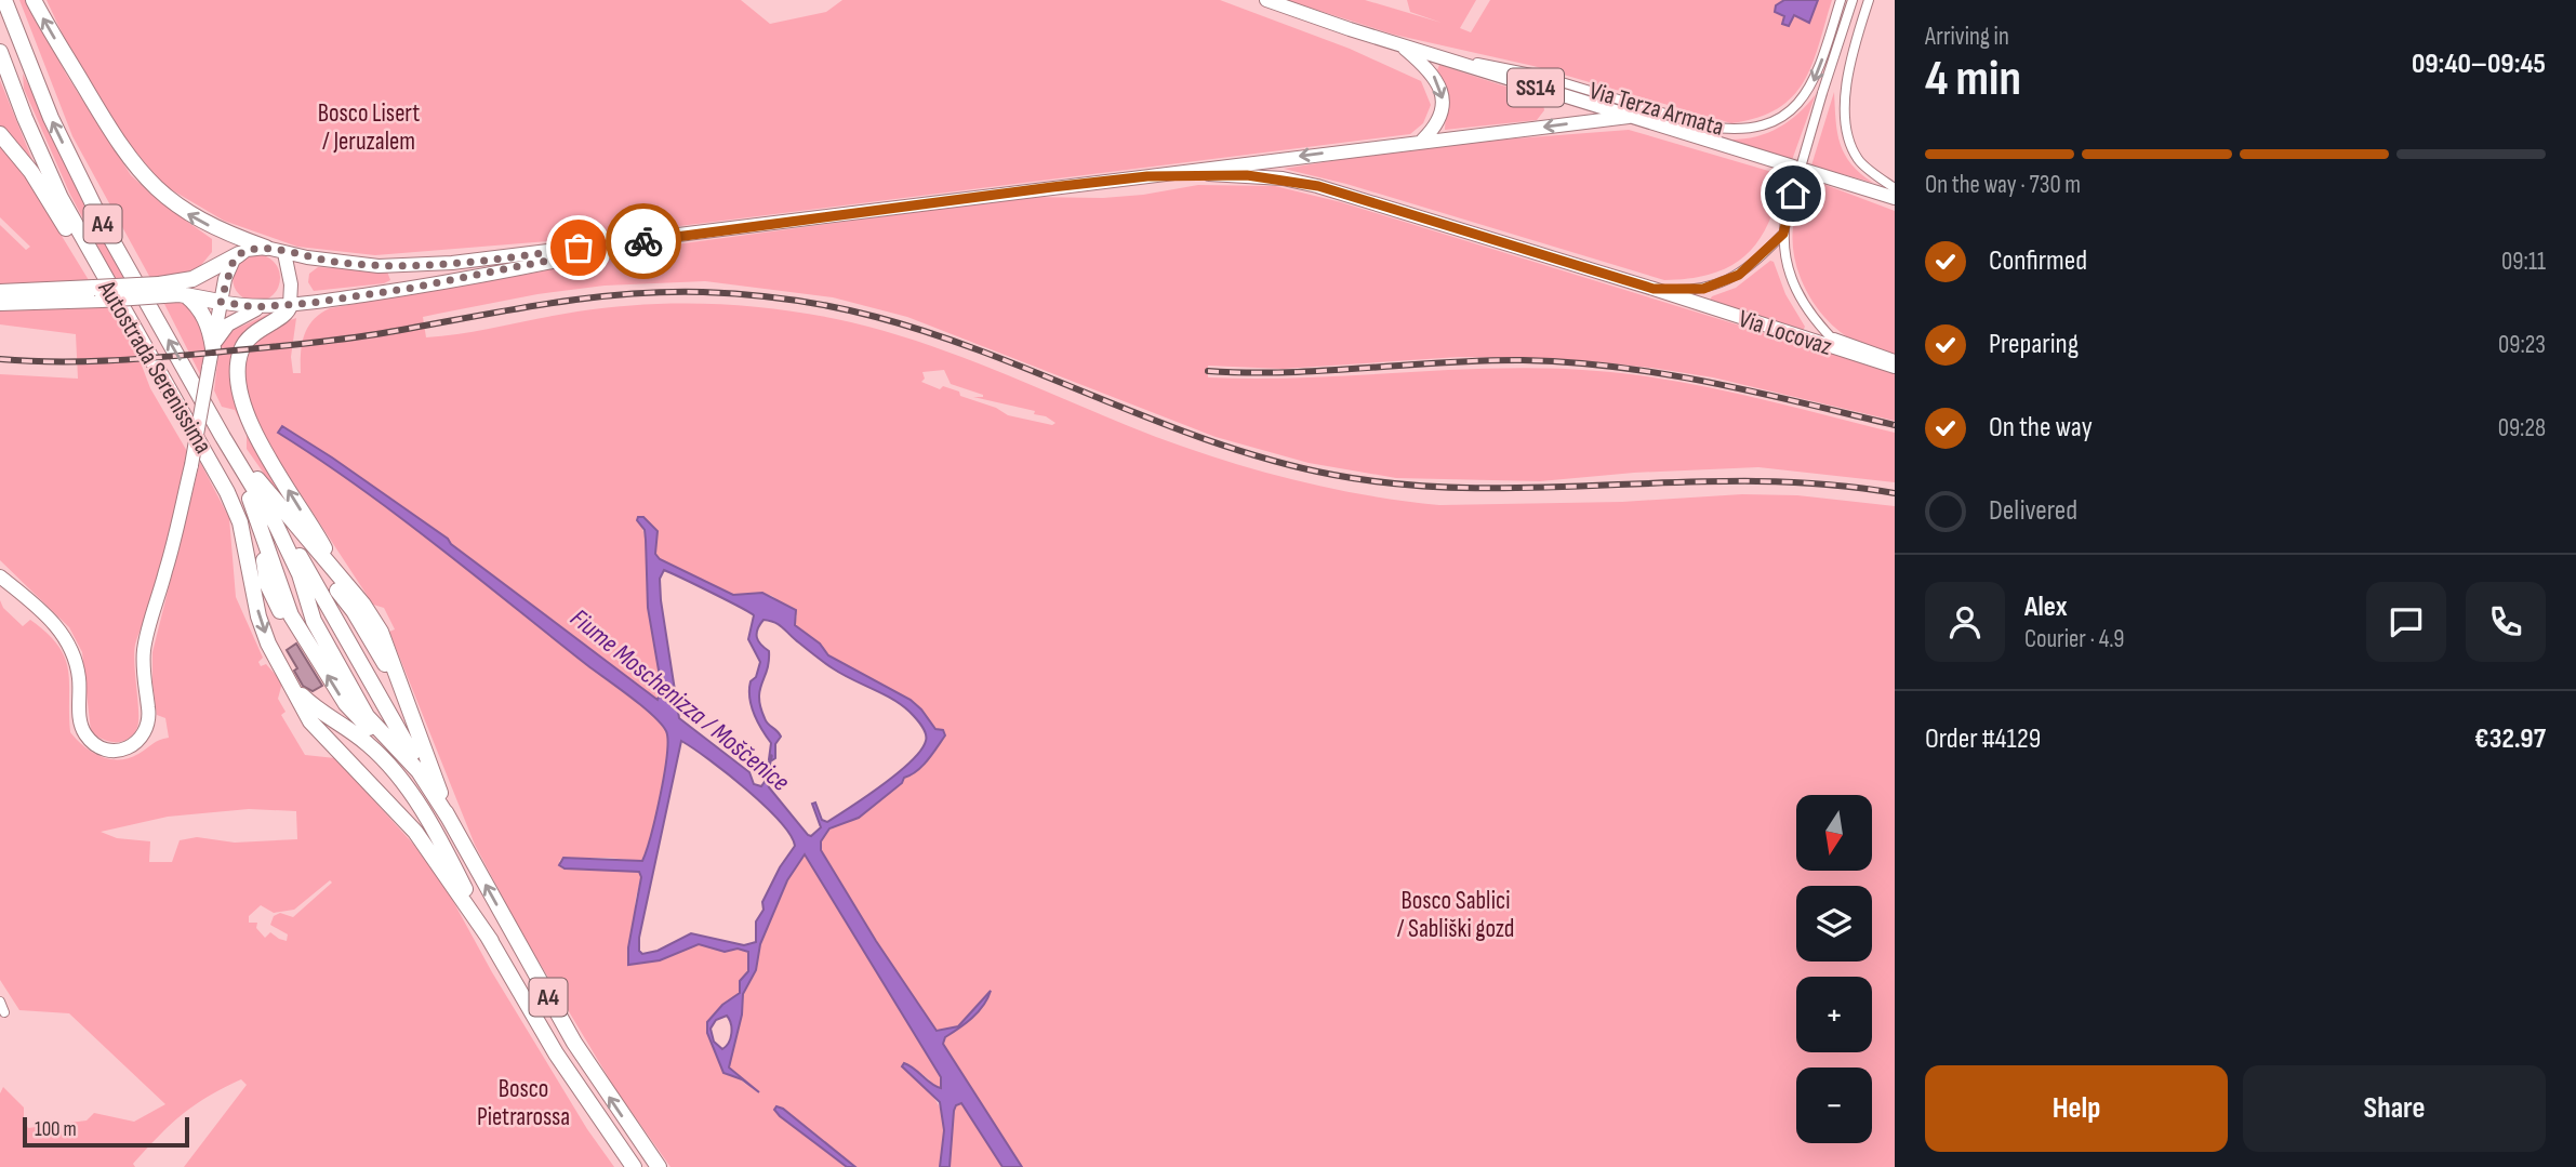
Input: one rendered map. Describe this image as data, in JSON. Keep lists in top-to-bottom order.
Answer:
{
  "streets": {
    "highway": ["A4", "Autostrada Serenissima"],
    "main road": ["SS14", "Via Locovaz"],
    "street": ["Via Terza Armata"]
  },
  "crossings": [
    ["SS14", "Via Terza Armata"],
    ["SS14", "Via Locovaz"],
    ["A4", "Autostrada Serenissima"]
  ],
  "one_way": ["Via Terza Armata"],
  "water": ["Fiume Moschenizza / Moščenice"],
  "parks": ["Bosco Lisert / Jeruzalem", "Bosco Sablici / Sabliški gozd", "Bosco Pietrarossa"],
  "scale_bar": "100 m",
  "north": "bottom",
  "page": {
    "heading": ["4 min", "Arriving in", "09:40–09:45"],
    "panel": [
      "Alex",
      "Courier · 4.9",
      "Order #4129",
      "€32.97"
    ],
    "bar": "On the way · 730 m",
    "list": [
      ["Confirmed", "09:11"],
      ["Preparing", "09:23"],
      ["On the way", "09:28"],
      "Delivered"
    ],
    "map_buttons": ["+", "−"],
    "buttons": ["Help", "Share"],
    "scale": "100 m"
  }
}
